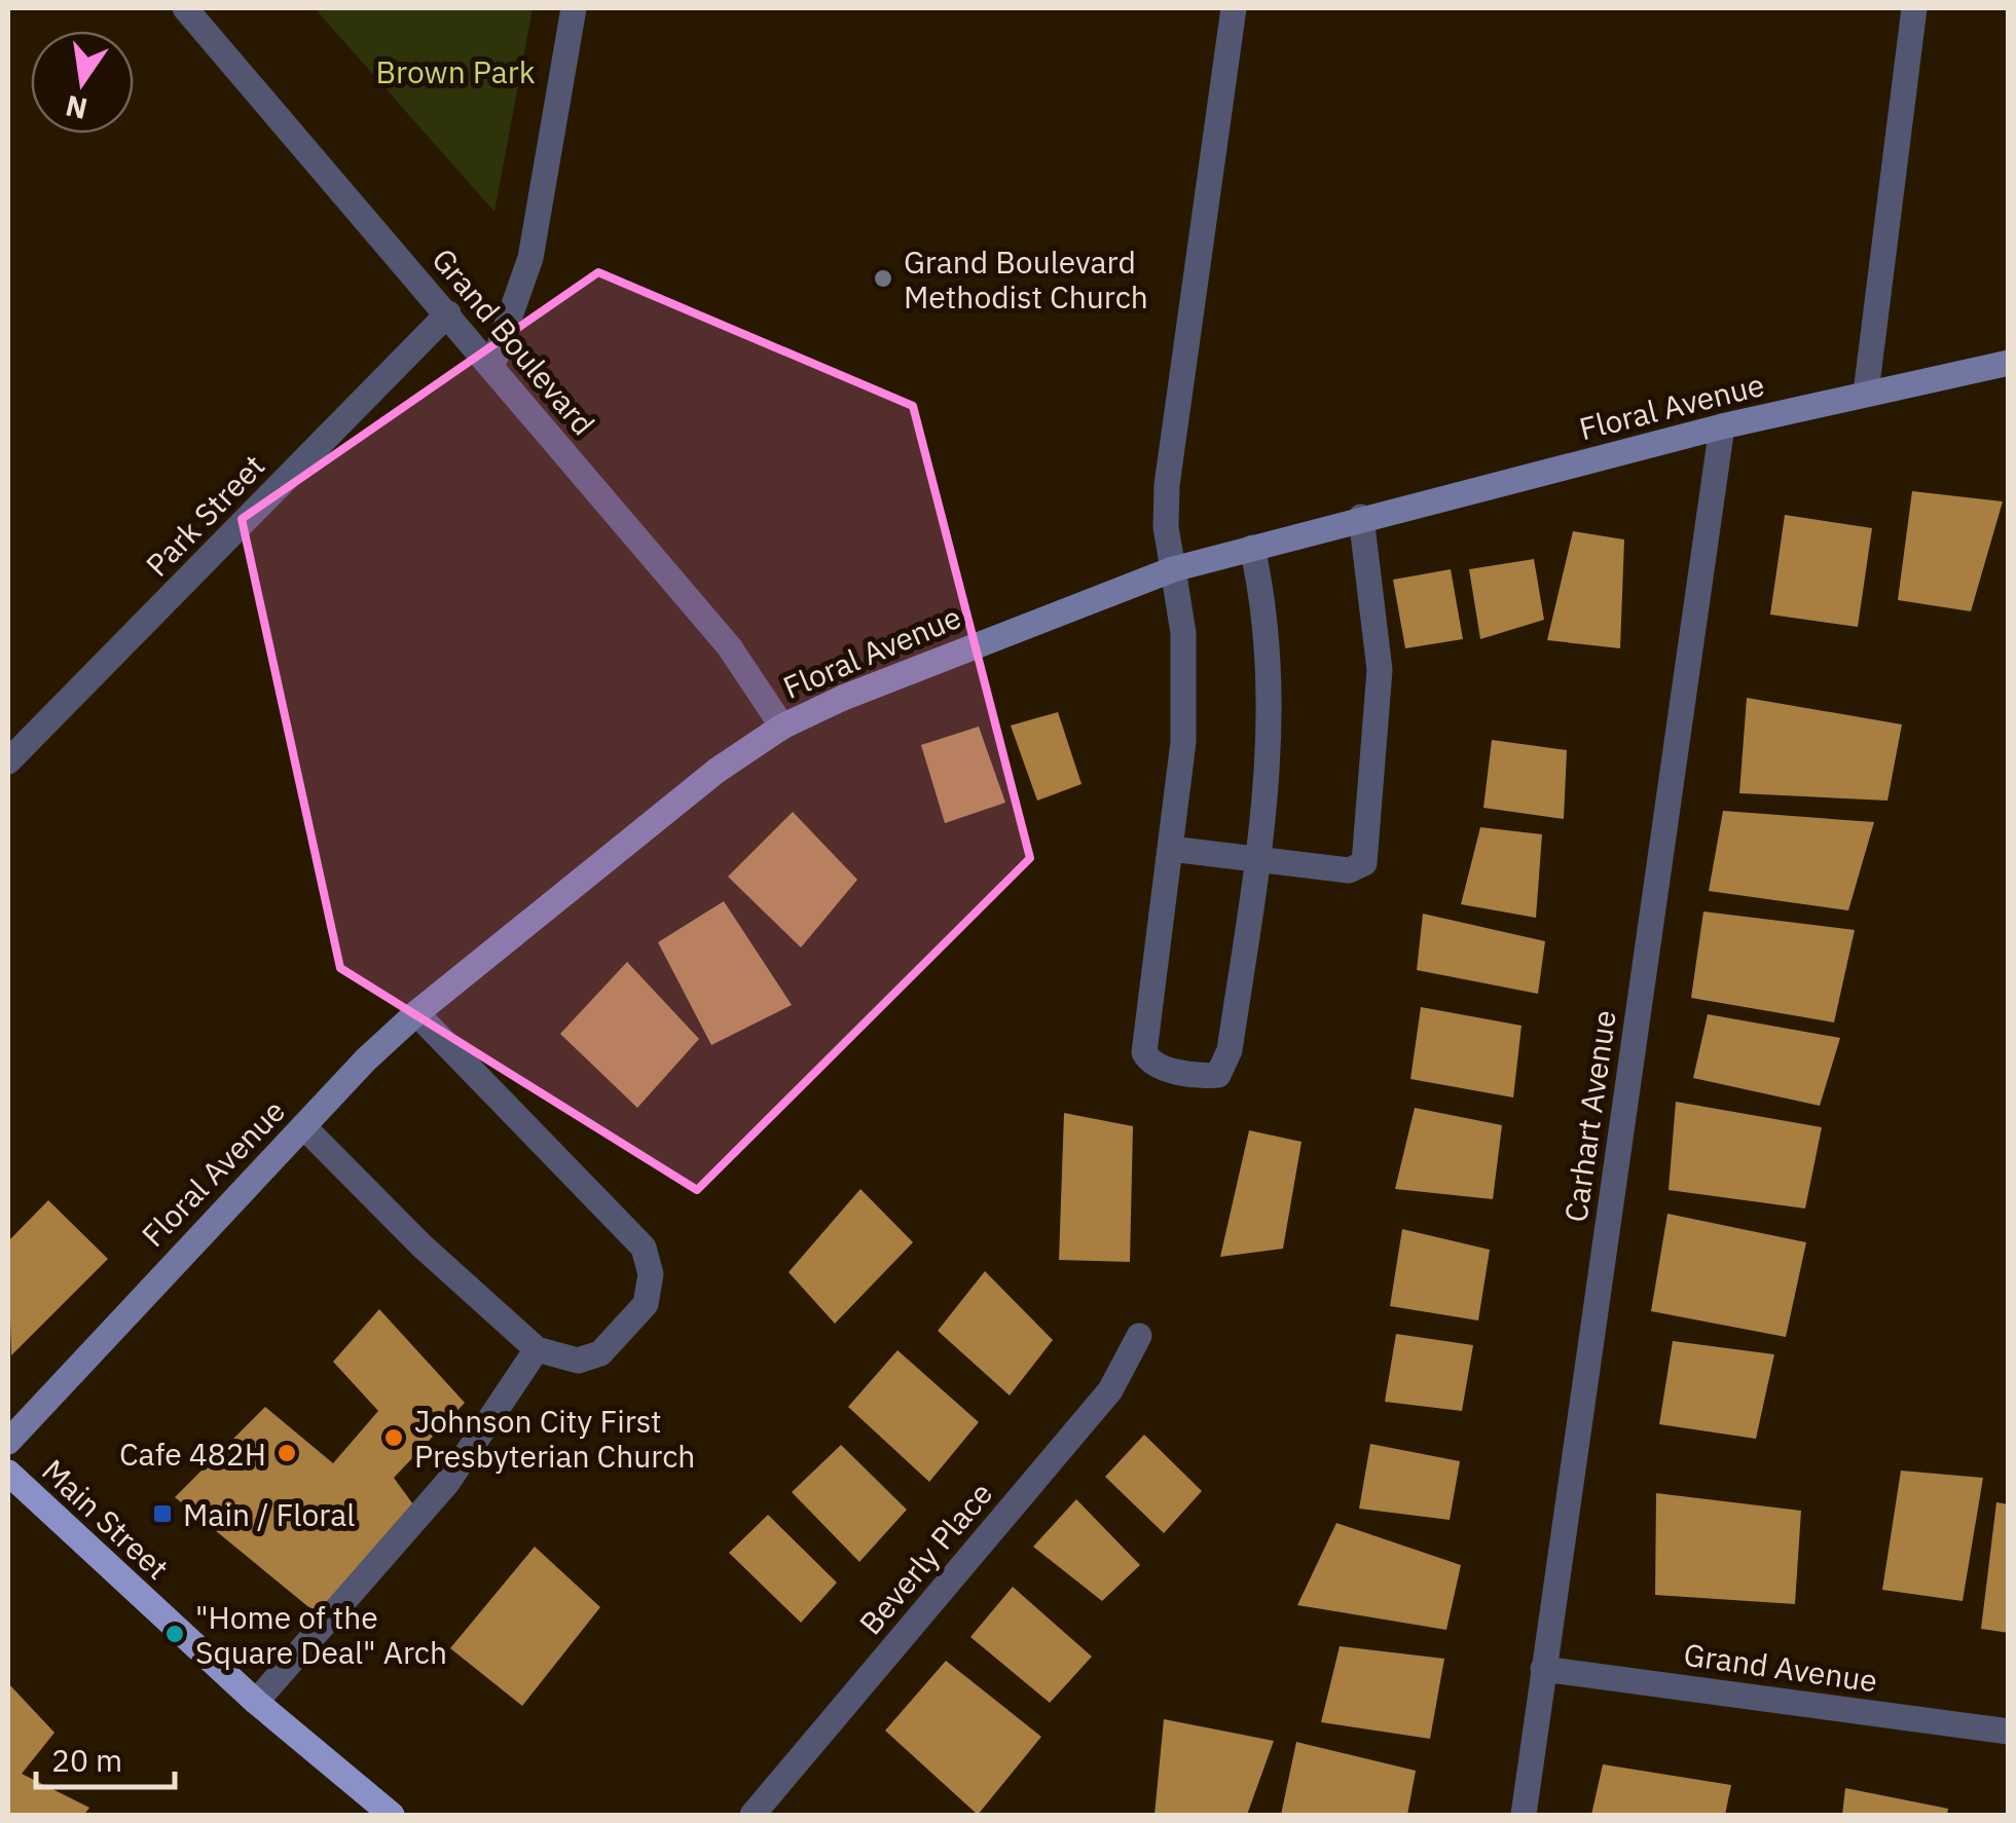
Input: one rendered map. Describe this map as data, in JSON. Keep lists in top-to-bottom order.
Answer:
{
  "streets": {
    "main road": ["Main Street"],
    "street": [
      "Grand Boulevard",
      "Floral Avenue",
      "Park Street",
      "Carhart Avenue",
      "Beverly Place",
      "Grand Avenue"
    ]
  },
  "crossings": [
    ["Grand Boulevard", "Floral Avenue"],
    ["Grand Boulevard", "Park Street"],
    ["Floral Avenue", "Carhart Avenue"],
    ["Carhart Avenue", "Grand Avenue"]
  ],
  "parks": ["Brown Park"],
  "places": {
    "other": [
      "Grand Boulevard Methodist Church",
      "Johnson City First Presbyterian Church",
      "Cafe 482H",
      "\"Home of the Square Deal\" Arch"
    ],
    "transit": ["Main / Floral"]
  },
  "scale_bar": "20 m",
  "north": "bottom"
}
